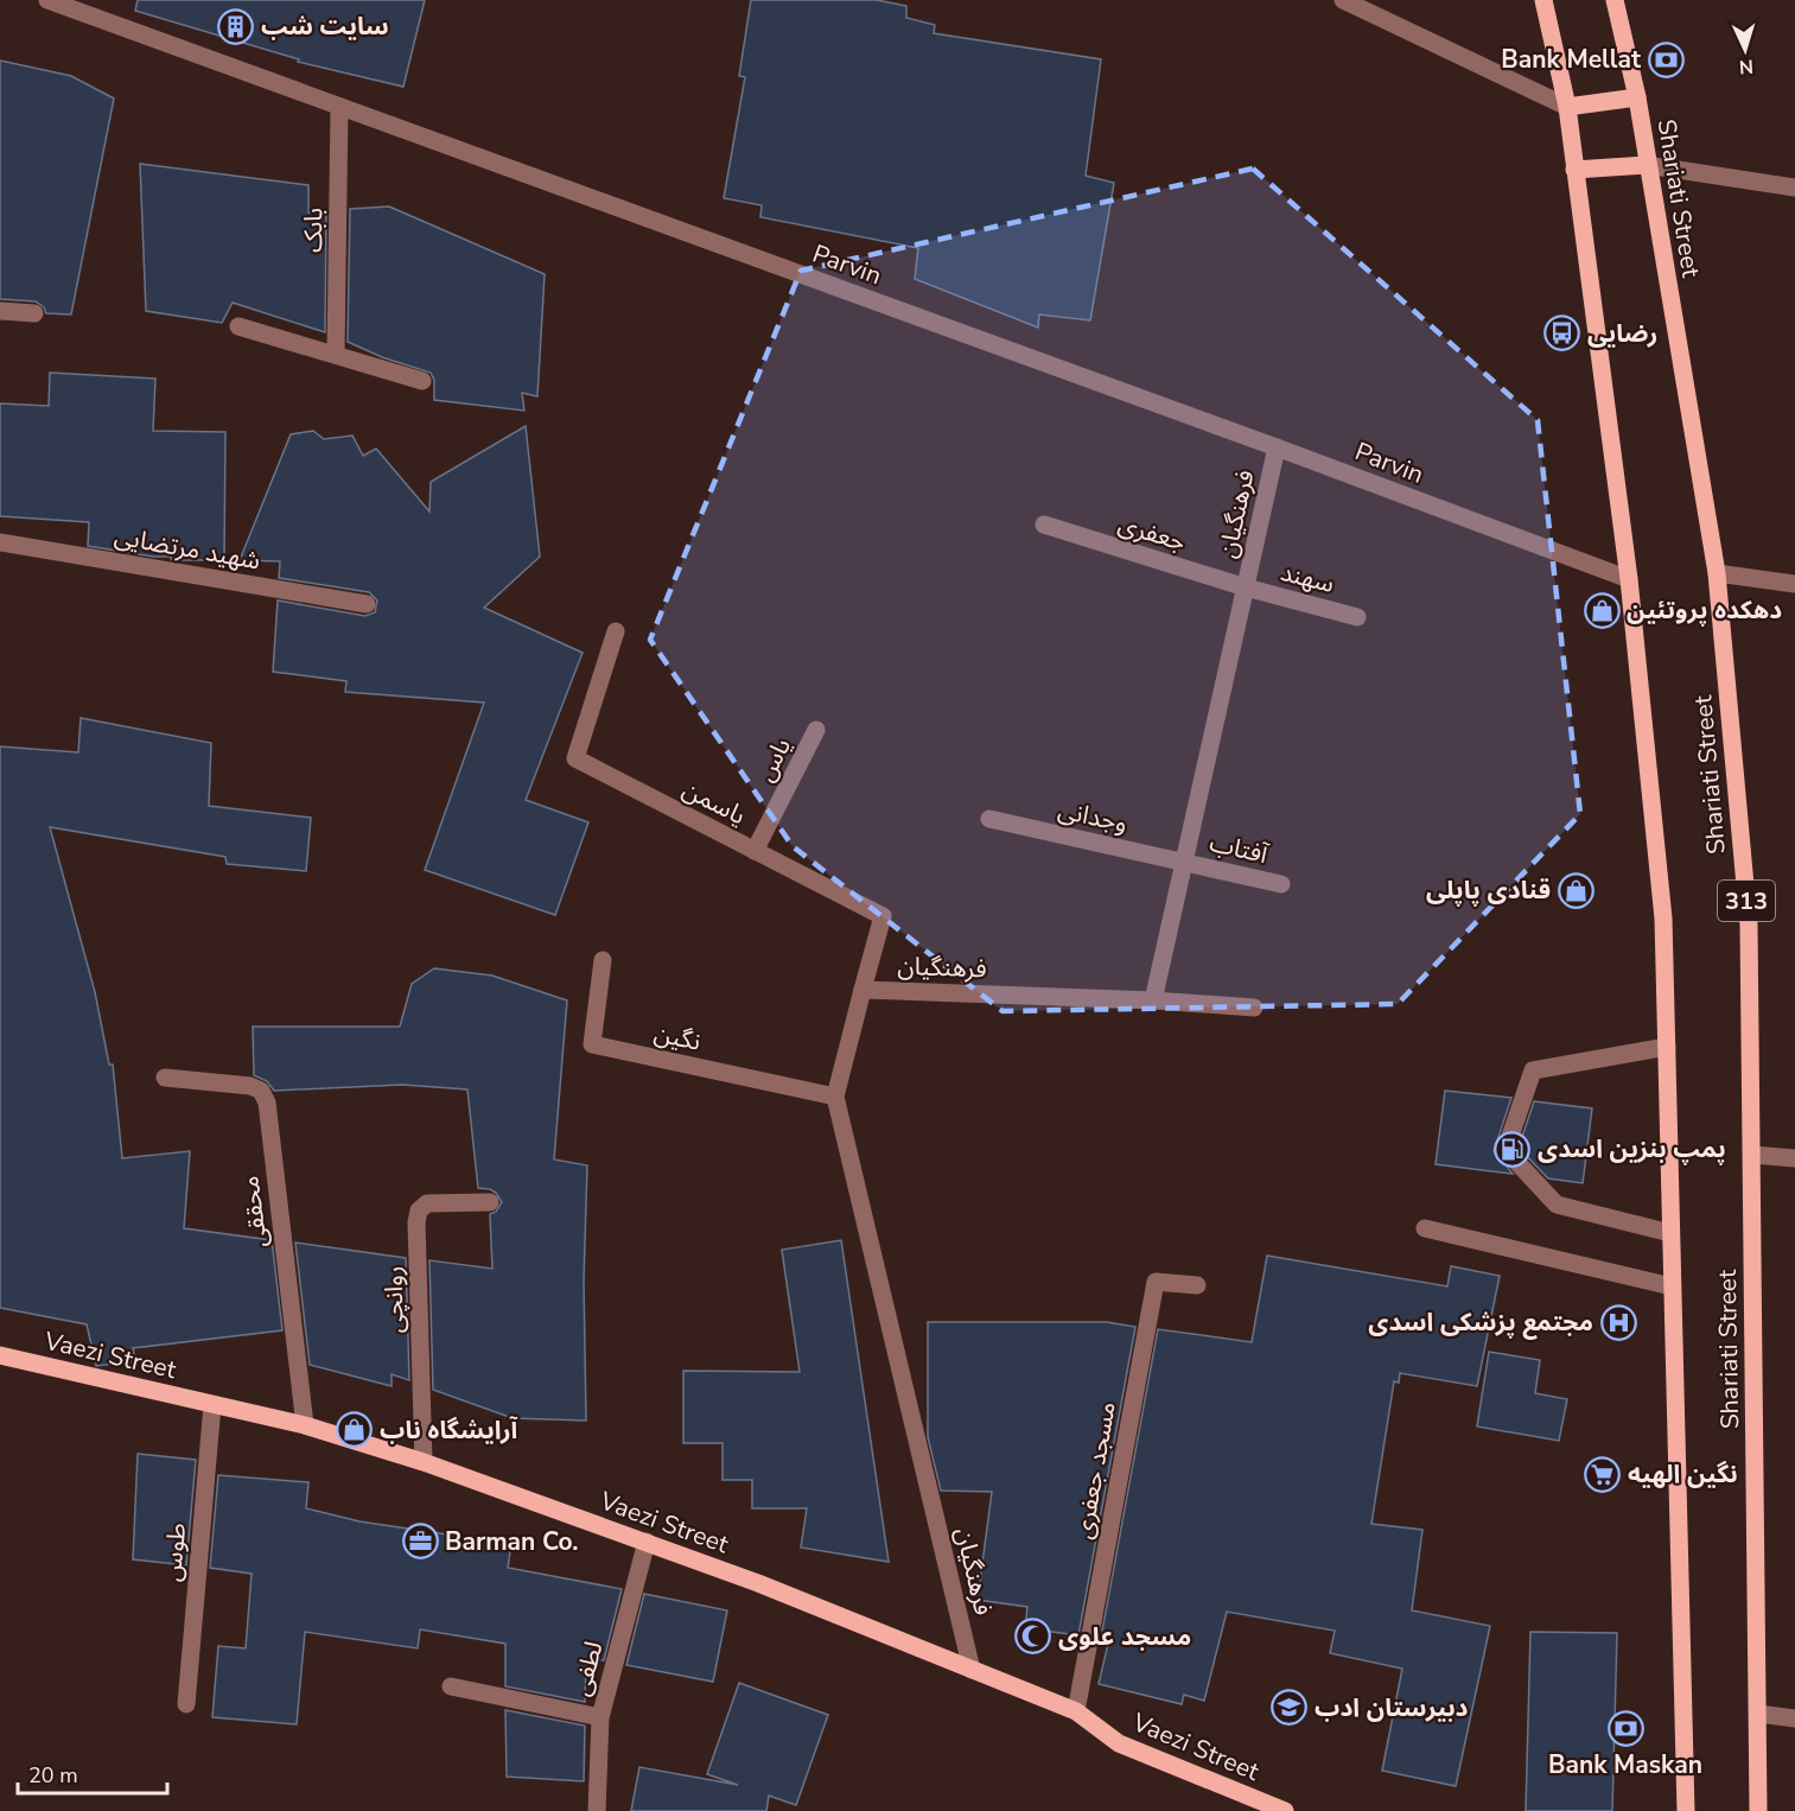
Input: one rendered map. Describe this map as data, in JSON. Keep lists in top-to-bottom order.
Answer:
{
  "streets": {
    "main road": ["Shariati Street", "313", "Vaezi Street"],
    "street": [
      "بابک",
      "Parvin",
      "فرهنگیان",
      "جعفری",
      "شهید مرتضایی",
      "سهند",
      "یاس",
      "یاسمن",
      "وجدانی",
      "آفتاب",
      "نگین",
      "محققی",
      "روانچی",
      "مسجد جعفری",
      "طوس",
      "لطفی"
    ]
  },
  "crossings": [
    ["بابک", "Parvin"],
    ["Parvin", "فرهنگیان"],
    ["فرهنگیان", "جعفری"],
    ["فرهنگیان", "سهند"],
    ["فرهنگیان", "یاسمن"],
    ["فرهنگیان", "وجدانی"],
    ["فرهنگیان", "آفتاب"],
    ["فرهنگیان", "نگین"],
    ["فرهنگیان", "Vaezi Street"],
    ["جعفری", "سهند"],
    ["یاس", "یاسمن"],
    ["وجدانی", "آفتاب"],
    ["محققی", "Vaezi Street"],
    ["روانچی", "Vaezi Street"],
    ["Vaezi Street", "مسجد جعفری"],
    ["Vaezi Street", "طوس"],
    ["Vaezi Street", "لطفی"]
  ],
  "places": {
    "building": ["سایت شب"],
    "bank": ["Bank Mellat", "Bank Maskan"],
    "bus stop": ["رضایی"],
    "shop": ["دهکده پروتئین", "قنادی پاپلی", "آرایشگاه ناب"],
    "fuel station": ["پمپ بنزین اسدی"],
    "hospital": ["مجتمع پزشکی اسدی"],
    "supermarket": ["نگین الهیه"],
    "office": ["Barman Co."],
    "mosque": ["مسجد علوی"],
    "school or university": ["دبیرستان ادب"]
  },
  "scale_bar": "20 m",
  "north": "bottom"
}
